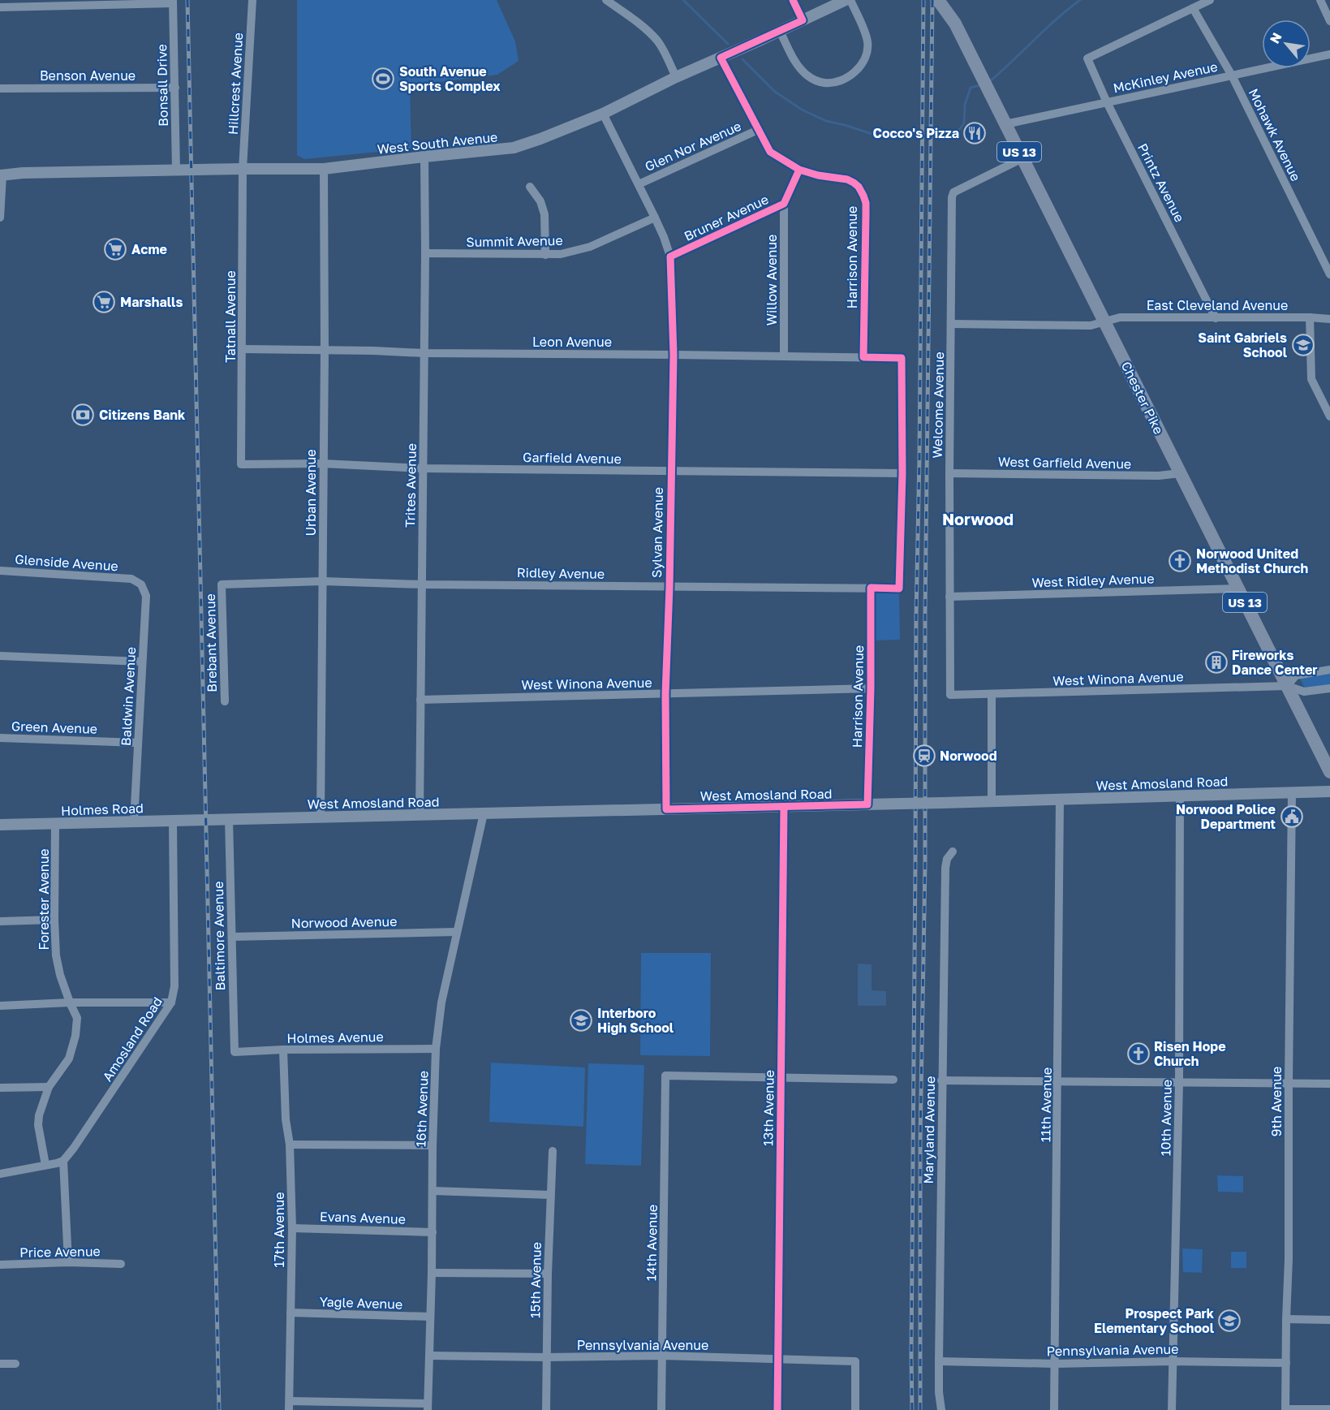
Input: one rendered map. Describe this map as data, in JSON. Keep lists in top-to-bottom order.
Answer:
{
  "streets": {
    "main road": ["US 13", "Chester Pike"],
    "street": [
      "Benson Avenue",
      "McKinley Avenue",
      "Hillcrest Avenue",
      "Bonsall Drive",
      "Mohawk Avenue",
      "West South Avenue",
      "Glen Nor Avenue",
      "Printz Avenue",
      "Bruner Avenue",
      "Summit Avenue",
      "Harrison Avenue",
      "Willow Avenue",
      "East Cleveland Avenue",
      "Tatnall Avenue",
      "Leon Avenue",
      "Welcome Avenue",
      "Garfield Avenue",
      "West Garfield Avenue",
      "Trites Avenue",
      "Urban Avenue",
      "Sylvan Avenue",
      "Glenside Avenue",
      "Ridley Avenue",
      "West Ridley Avenue",
      "Brebant Avenue",
      "West Winona Avenue",
      "Baldwin Avenue",
      "Green Avenue",
      "West Amosland Road",
      "Holmes Road",
      "Forester Avenue",
      "Norwood Avenue",
      "Baltimore Avenue",
      "Holmes Avenue",
      "Amosland Road",
      "9th Avenue",
      "11th Avenue",
      "13th Avenue",
      "16th Avenue",
      "10th Avenue",
      "Maryland Avenue",
      "Evans Avenue",
      "17th Avenue",
      "14th Avenue",
      "Price Avenue",
      "15th Avenue",
      "Yagle Avenue",
      "Pennsylvania Avenue"
    ]
  },
  "crossings": [
    ["Benson Avenue", "Bonsall Drive"],
    ["McKinley Avenue", "Mohawk Avenue"],
    ["McKinley Avenue", "Printz Avenue"],
    ["McKinley Avenue", "Chester Pike"],
    ["Hillcrest Avenue", "West South Avenue"],
    ["Hillcrest Avenue", "Tatnall Avenue"],
    ["Bonsall Drive", "West South Avenue"],
    ["Mohawk Avenue", "Printz Avenue"],
    ["West South Avenue", "Harrison Avenue"],
    ["West South Avenue", "Tatnall Avenue"],
    ["West South Avenue", "Trites Avenue"],
    ["West South Avenue", "Urban Avenue"],
    ["West South Avenue", "Sylvan Avenue"],
    ["Glen Nor Avenue", "Harrison Avenue"],
    ["Glen Nor Avenue", "Sylvan Avenue"],
    ["Printz Avenue", "East Cleveland Avenue"],
    ["Bruner Avenue", "Harrison Avenue"],
    ["Bruner Avenue", "Willow Avenue"],
    ["Bruner Avenue", "Sylvan Avenue"],
    ["Summit Avenue", "Trites Avenue"],
    ["Summit Avenue", "Sylvan Avenue"],
    ["Harrison Avenue", "Leon Avenue"],
    ["Harrison Avenue", "Ridley Avenue"],
    ["Harrison Avenue", "West Winona Avenue"],
    ["Harrison Avenue", "West Amosland Road"],
    ["Willow Avenue", "Leon Avenue"],
    ["East Cleveland Avenue", "Chester Pike"],
    ["East Cleveland Avenue", "Welcome Avenue"],
    ["Tatnall Avenue", "Leon Avenue"],
    ["Tatnall Avenue", "Garfield Avenue"],
    ["Leon Avenue", "Garfield Avenue"],
    ["Leon Avenue", "Trites Avenue"],
    ["Leon Avenue", "Urban Avenue"],
    ["Leon Avenue", "Sylvan Avenue"],
    ["Leon Avenue", "Ridley Avenue"],
    ["Chester Pike", "Welcome Avenue"],
    ["Chester Pike", "West Garfield Avenue"],
    ["Chester Pike", "West Ridley Avenue"],
    ["Chester Pike", "West Winona Avenue"],
    ["Welcome Avenue", "West Garfield Avenue"],
    ["Welcome Avenue", "West Ridley Avenue"],
    ["Welcome Avenue", "West Winona Avenue"],
    ["Garfield Avenue", "Trites Avenue"],
    ["Garfield Avenue", "Urban Avenue"],
    ["Garfield Avenue", "Sylvan Avenue"],
    ["Garfield Avenue", "Ridley Avenue"],
    ["Trites Avenue", "Ridley Avenue"],
    ["Trites Avenue", "West Winona Avenue"],
    ["Trites Avenue", "West Amosland Road"],
    ["Urban Avenue", "Ridley Avenue"],
    ["Urban Avenue", "West Amosland Road"],
    ["Sylvan Avenue", "Ridley Avenue"],
    ["Sylvan Avenue", "West Winona Avenue"],
    ["Sylvan Avenue", "West Amosland Road"],
    ["Glenside Avenue", "Baldwin Avenue"],
    ["Ridley Avenue", "Brebant Avenue"],
    ["Baldwin Avenue", "Green Avenue"],
    ["Baldwin Avenue", "Holmes Road"],
    ["West Amosland Road", "Holmes Road"],
    ["West Amosland Road", "Baltimore Avenue"],
    ["West Amosland Road", "9th Avenue"],
    ["West Amosland Road", "11th Avenue"],
    ["West Amosland Road", "13th Avenue"],
    ["West Amosland Road", "16th Avenue"],
    ["West Amosland Road", "10th Avenue"],
    ["Holmes Road", "Forester Avenue"],
    ["Holmes Road", "Amosland Road"],
    ["Norwood Avenue", "Baltimore Avenue"],
    ["Norwood Avenue", "16th Avenue"],
    ["Baltimore Avenue", "Holmes Avenue"],
    ["Holmes Avenue", "16th Avenue"],
    ["Holmes Avenue", "17th Avenue"],
    ["9th Avenue", "Pennsylvania Avenue"],
    ["11th Avenue", "Pennsylvania Avenue"],
    ["13th Avenue", "14th Avenue"],
    ["13th Avenue", "Pennsylvania Avenue"],
    ["16th Avenue", "Evans Avenue"],
    ["16th Avenue", "Yagle Avenue"],
    ["16th Avenue", "Pennsylvania Avenue"],
    ["10th Avenue", "Pennsylvania Avenue"],
    ["Maryland Avenue", "Pennsylvania Avenue"],
    ["Evans Avenue", "17th Avenue"],
    ["17th Avenue", "Yagle Avenue"],
    ["14th Avenue", "Pennsylvania Avenue"],
    ["15th Avenue", "Pennsylvania Avenue"]
  ],
  "districts": ["Norwood"],
  "places": {
    "sports": ["South Avenue Sports Complex"],
    "restaurant": ["Cocco's Pizza"],
    "supermarket": ["Acme", "Marshalls"],
    "school or university": ["Saint Gabriels School", "Interboro High School", "Prospect Park Elementary School"],
    "bank": ["Citizens Bank"],
    "church": ["Norwood United Methodist Church", "Risen Hope Church"],
    "building": ["Fireworks Dance Center"],
    "station": ["Norwood"],
    "public building": ["Norwood Police Department"]
  },
  "north": "top left"
}
